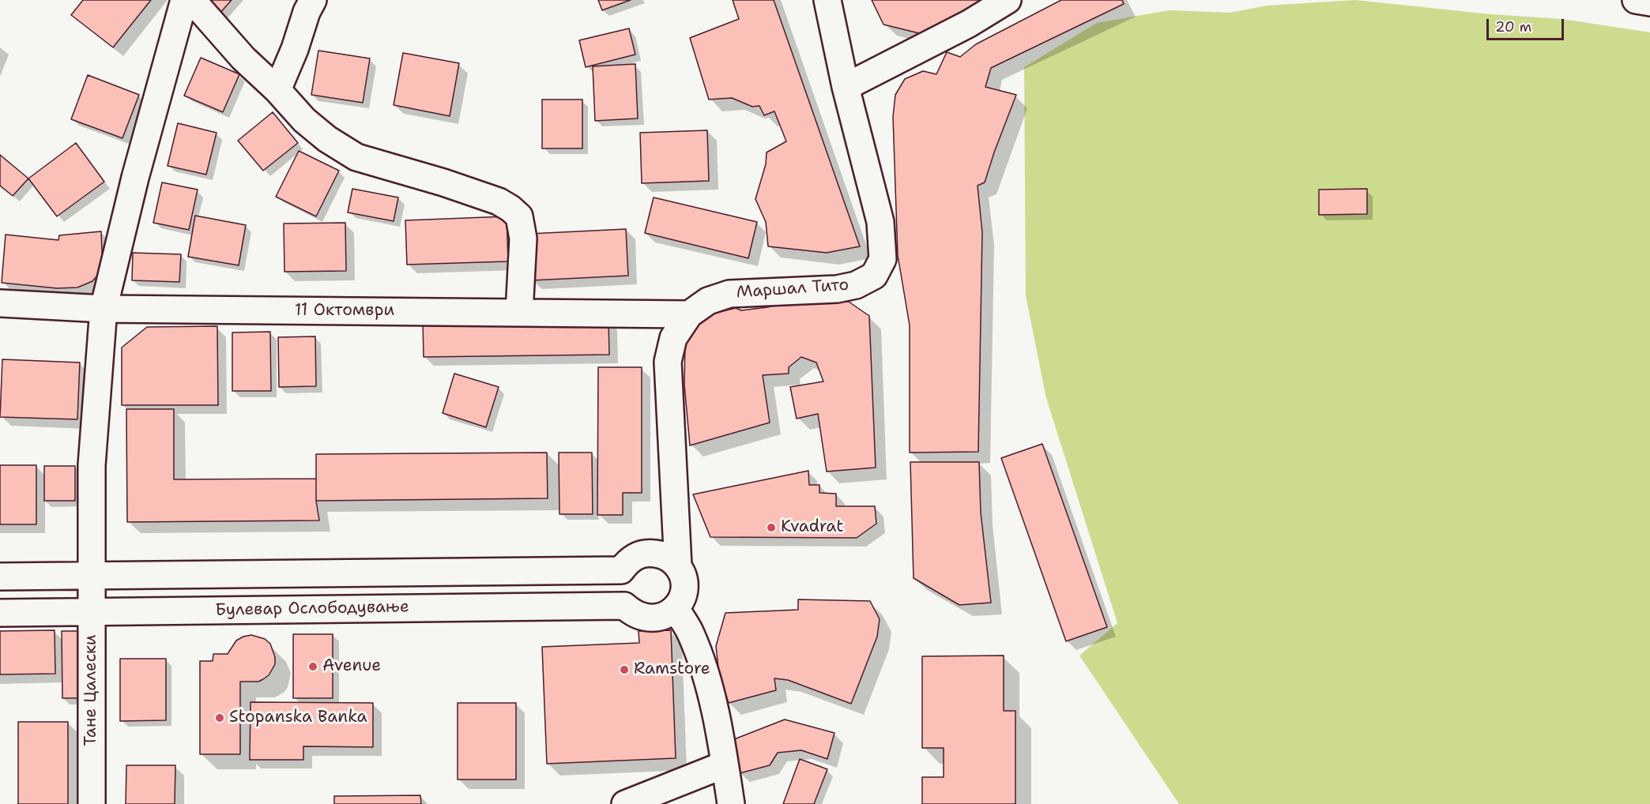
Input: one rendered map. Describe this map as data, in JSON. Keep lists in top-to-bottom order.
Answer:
{
  "streets": {
    "street": [
      "Маршал Тито",
      "11 Октомври",
      "Булевар Ослободување",
      "Тане Цалески"
    ]
  },
  "crossings": [
    ["Маршал Тито", "11 Октомври"],
    ["Маршал Тито", "Булевар Ослободување"],
    ["11 Октомври", "Тане Цалески"],
    ["Булевар Ослободување", "Тане Цалески"]
  ],
  "places": [
    "Kvadrat",
    "Avenue",
    "Ramstore",
    "Stopanska Banka"
  ],
  "scale_bar": "20 m"
}
